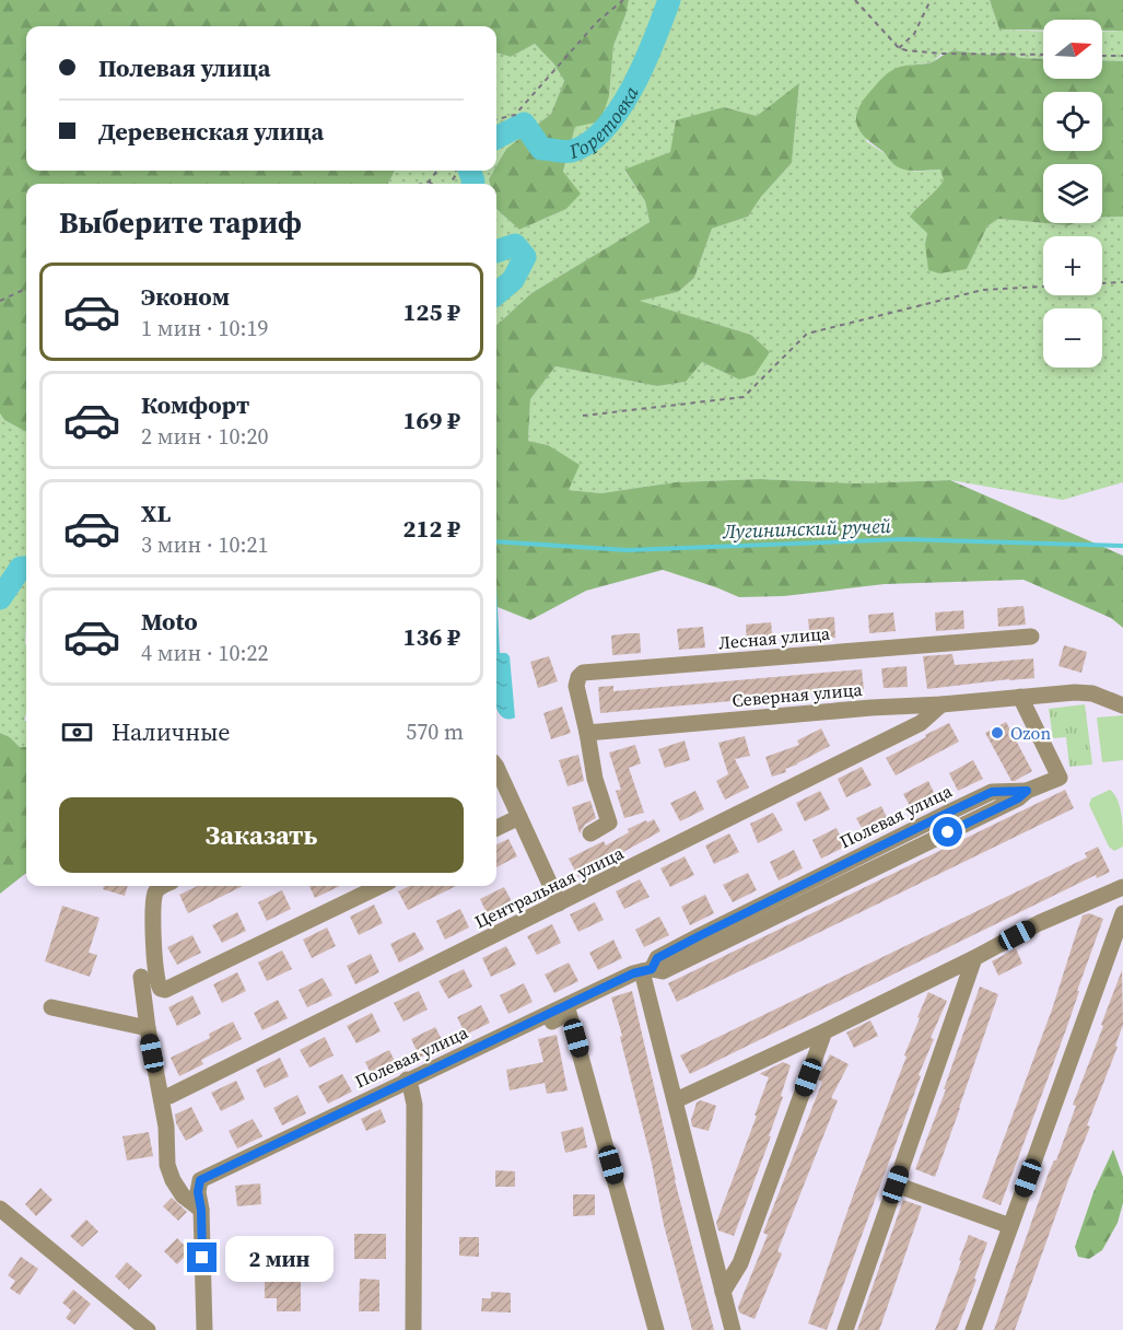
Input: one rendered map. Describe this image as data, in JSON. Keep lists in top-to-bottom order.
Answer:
{
  "streets": {
    "street": [
      "Лесная улица",
      "Северная улица",
      "Полевая улица",
      "Центральная улица"
    ]
  },
  "crossings": [
    ["Лесная улица", "Северная улица"],
    ["Северная улица", "Полевая улица"],
    ["Северная улица", "Центральная улица"]
  ],
  "water": ["Горетовка", "Лугининский ручей"],
  "places": ["Ozon"],
  "north": "right",
  "page": {
    "map_buttons": ["+", "−"],
    "banner": ["Полевая улица", "Деревенская улица"],
    "heading": "Выберите тариф",
    "list": [
      {
        "name": "Эконом",
        "note": "1 мин · 10:19",
        "value": "125 ₽"
      },
      {
        "name": "Комфорт",
        "note": "2 мин · 10:20",
        "value": "169 ₽"
      },
      {
        "name": "XL",
        "note": "3 мин · 10:21",
        "value": "212 ₽"
      },
      {
        "name": "Moto",
        "note": "4 мин · 10:22",
        "value": "136 ₽"
      }
    ],
    "pay": ["Наличные", "570 m"],
    "buttons": "Заказать",
    "bubble": "2 мин"
  }
}
